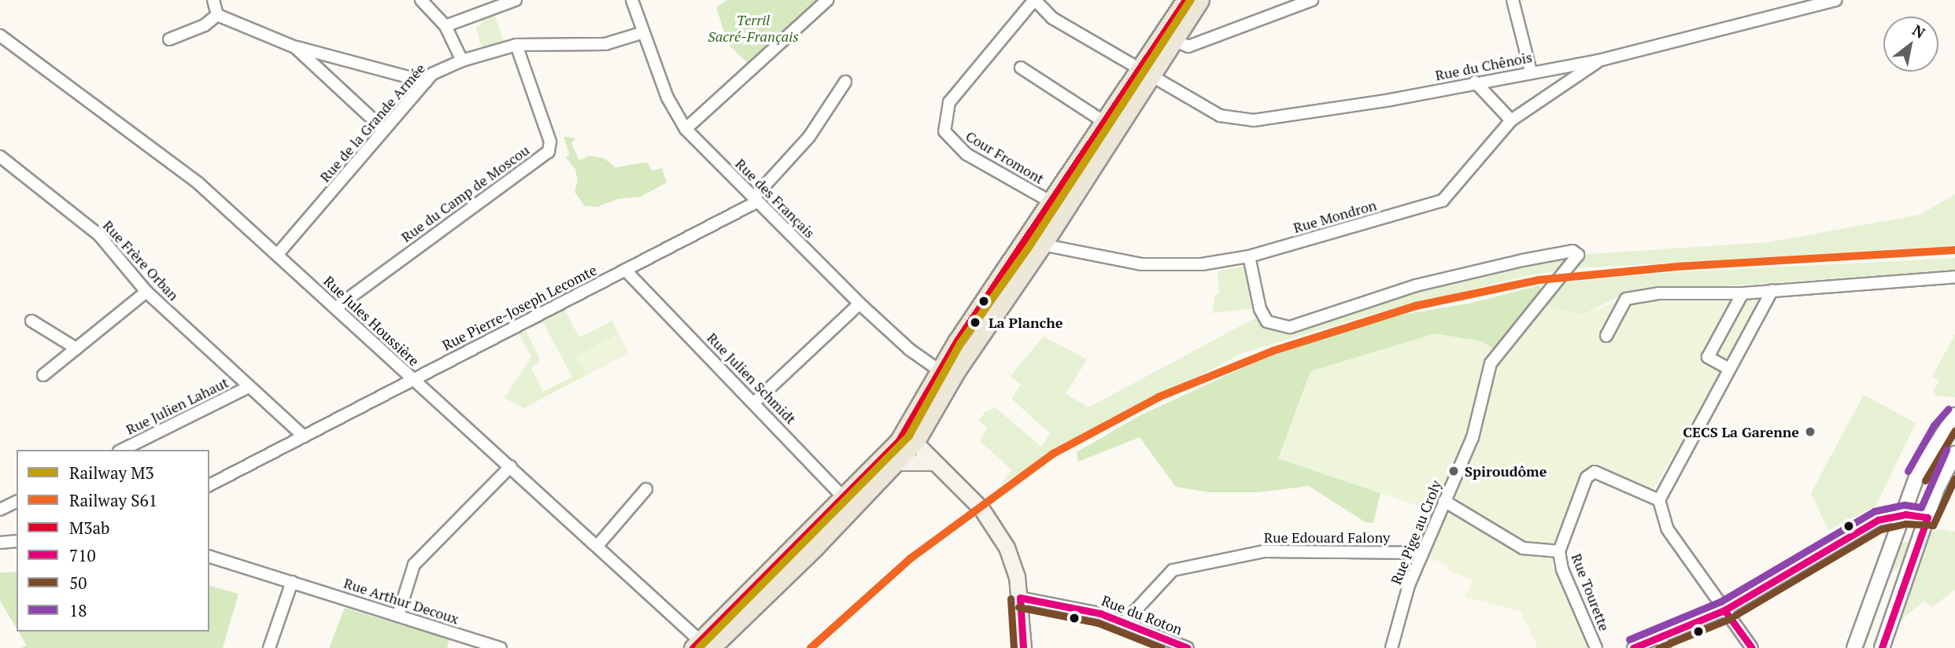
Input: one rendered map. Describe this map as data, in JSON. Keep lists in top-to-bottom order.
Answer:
{
  "streets": {
    "street": [
      "Rue du Chênois",
      "Rue de la Grande Armée",
      "Cour Fromont",
      "Rue du Camp de Moscou",
      "Rue des Français",
      "Rue Mondron",
      "Rue Frère Orban",
      "Rue Pierre-Joseph Lecomte",
      "Rue Jules Houssière",
      "Rue Julien Schmidt",
      "Rue Julien Lahaut",
      "Rue Pige au Croly",
      "Rue Edouard Falony",
      "Rue Tourette",
      "Rue Arthur Decoux",
      "Rue du Roton"
    ]
  },
  "crossings": [
    ["Rue du Chênois", "Cour Fromont"],
    ["Rue du Chênois", "Rue Mondron"],
    ["Rue de la Grande Armée", "Rue du Camp de Moscou"],
    ["Rue de la Grande Armée", "Rue des Français"],
    ["Rue de la Grande Armée", "Rue Jules Houssière"],
    ["Rue du Camp de Moscou", "Rue Jules Houssière"],
    ["Rue des Français", "Rue Pierre-Joseph Lecomte"],
    ["Rue Mondron", "Rue Pige au Croly"],
    ["Rue Frère Orban", "Rue Pierre-Joseph Lecomte"],
    ["Rue Frère Orban", "Rue Julien Lahaut"],
    ["Rue Pierre-Joseph Lecomte", "Rue Jules Houssière"],
    ["Rue Pierre-Joseph Lecomte", "Rue Julien Schmidt"],
    ["Rue Pige au Croly", "Rue Edouard Falony"],
    ["Rue Edouard Falony", "Rue du Roton"]
  ],
  "parks": ["Terril Sacré-Français"],
  "places": ["La Planche", "CECS La Garenne", "Spiroudôme"],
  "lines": [
    "rail line M3",
    "transit line M3ab",
    "rail line S61",
    "transit line 18",
    "transit line 50",
    "transit line 710"
  ],
  "legend": [
    "Railway M3",
    "Railway S61",
    "M3ab",
    "710",
    "50",
    "18"
  ],
  "north": "top right"
}
